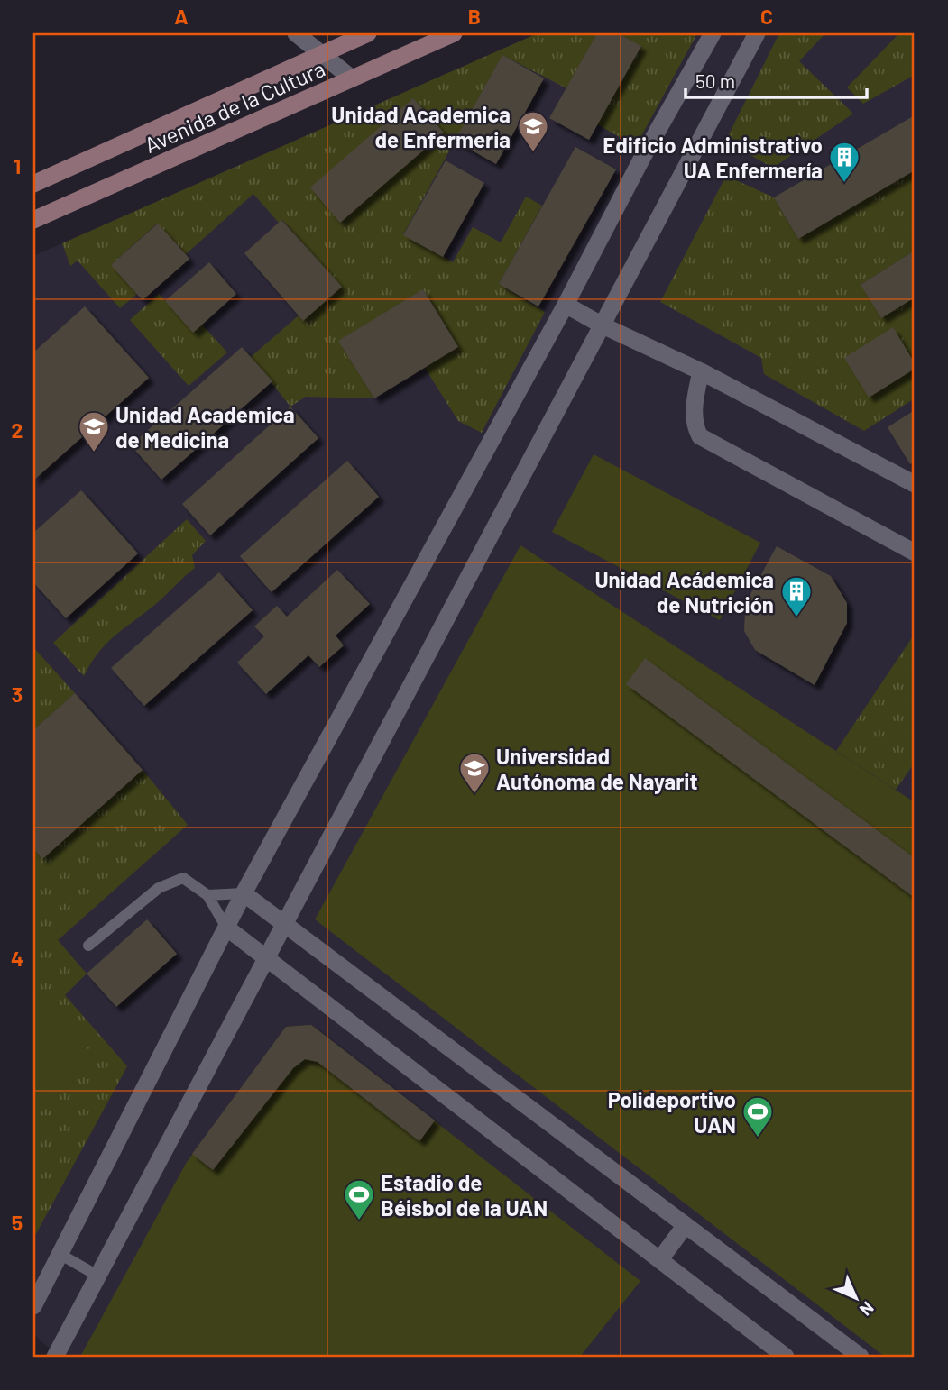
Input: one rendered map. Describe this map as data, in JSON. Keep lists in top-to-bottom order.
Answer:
{
  "streets": {
    "main road": ["Avenida de la Cultura"]
  },
  "places": {
    "school or university": ["Unidad Academica de Enfermeria", "Unidad Academica de Medicina", "Universidad Autónoma de Nayarit"],
    "building": ["Edificio Administrativo UA Enfermería", "Unidad Acádemica de Nutrición"],
    "sports": ["Polideportivo UAN", "Estadio de Béisbol de la UAN"]
  },
  "scale_bar": "50 m",
  "north": "bottom right",
  "grid": {
    "columns": ["A", "B", "C"],
    "rows": [
      "1",
      "2",
      "3",
      "4",
      "5"
    ]
  }
}
